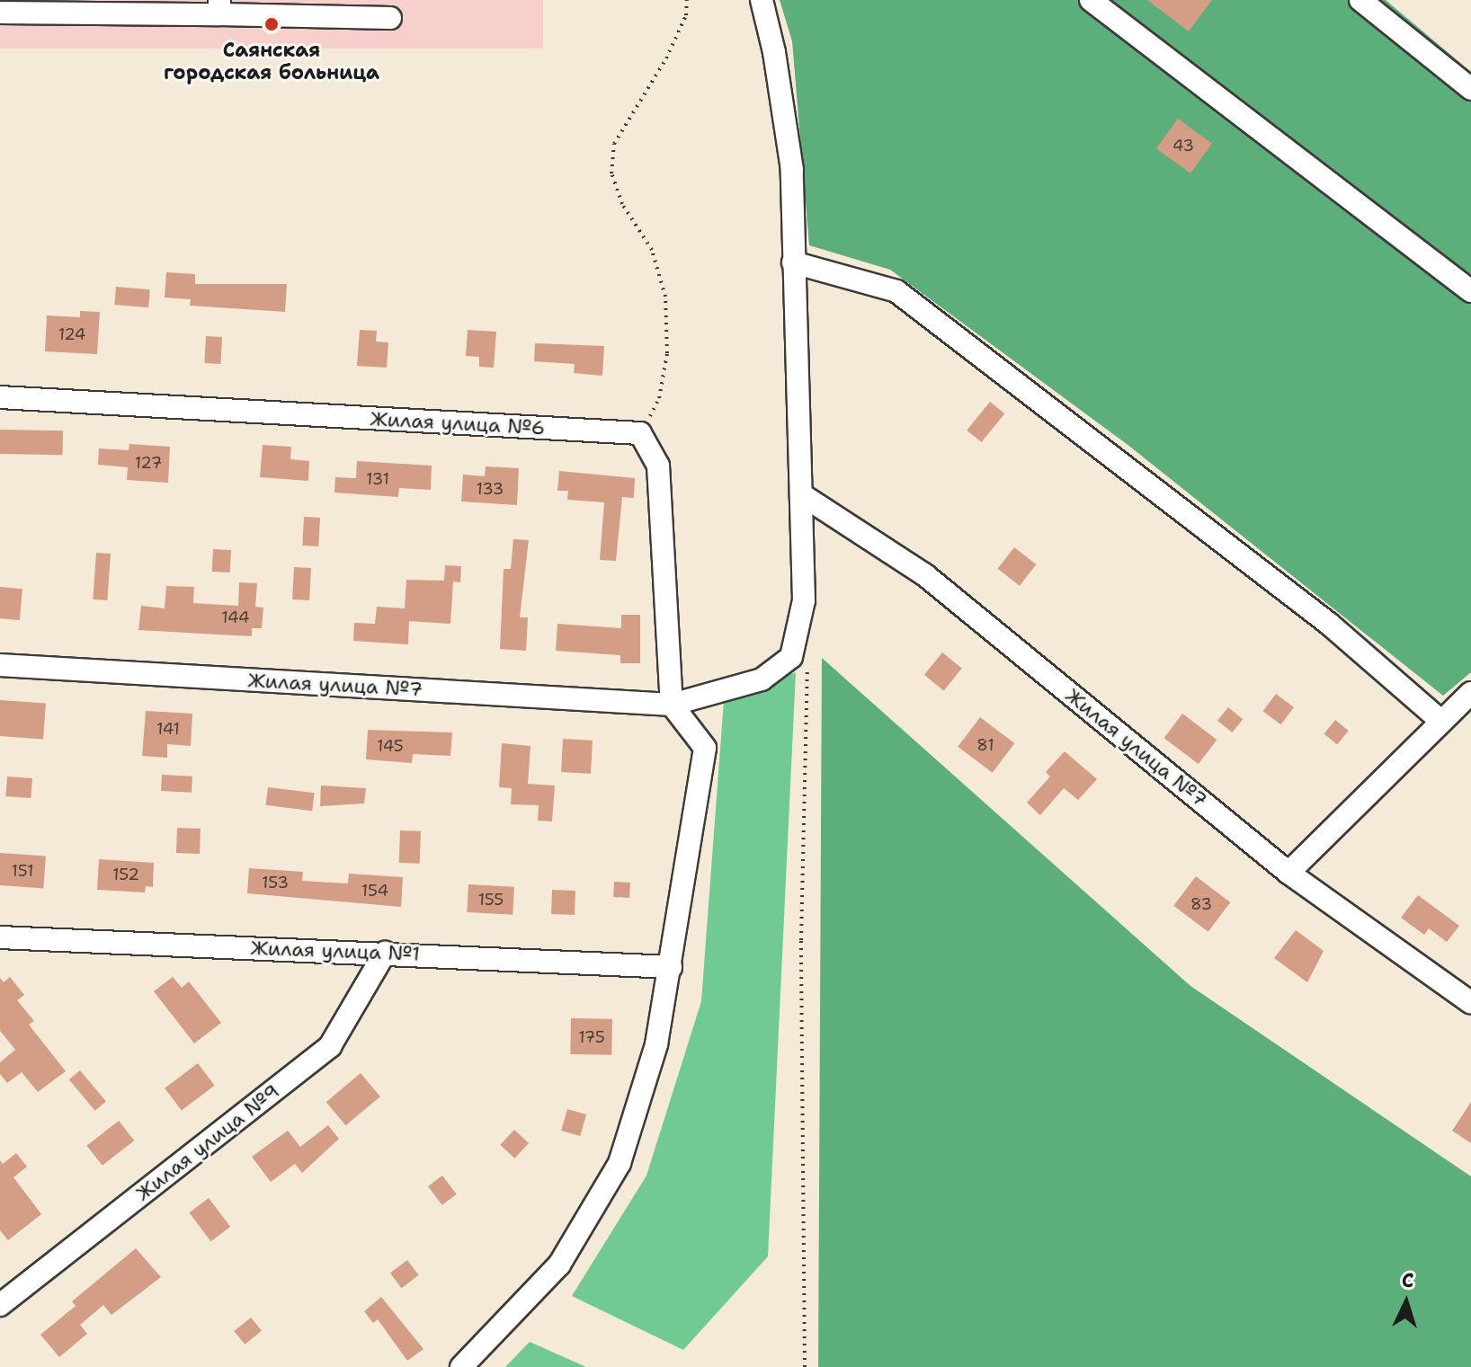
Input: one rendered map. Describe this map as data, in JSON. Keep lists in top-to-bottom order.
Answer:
{
  "streets": {
    "lane": [
      "Жилая улица №6",
      "Жилая улица №7",
      "Жилая улица №1",
      "Жилая улица №9"
    ]
  },
  "crossings": [
    ["Жилая улица №1", "Жилая улица №9"]
  ],
  "places": ["Саянская городская больница"],
  "house_numbers": [
    "43",
    "124",
    "127",
    "131",
    "133",
    "144",
    "141",
    "81",
    "145",
    "151",
    "152",
    "153",
    "154",
    "155",
    "83",
    "175"
  ],
  "north": "top"
}
